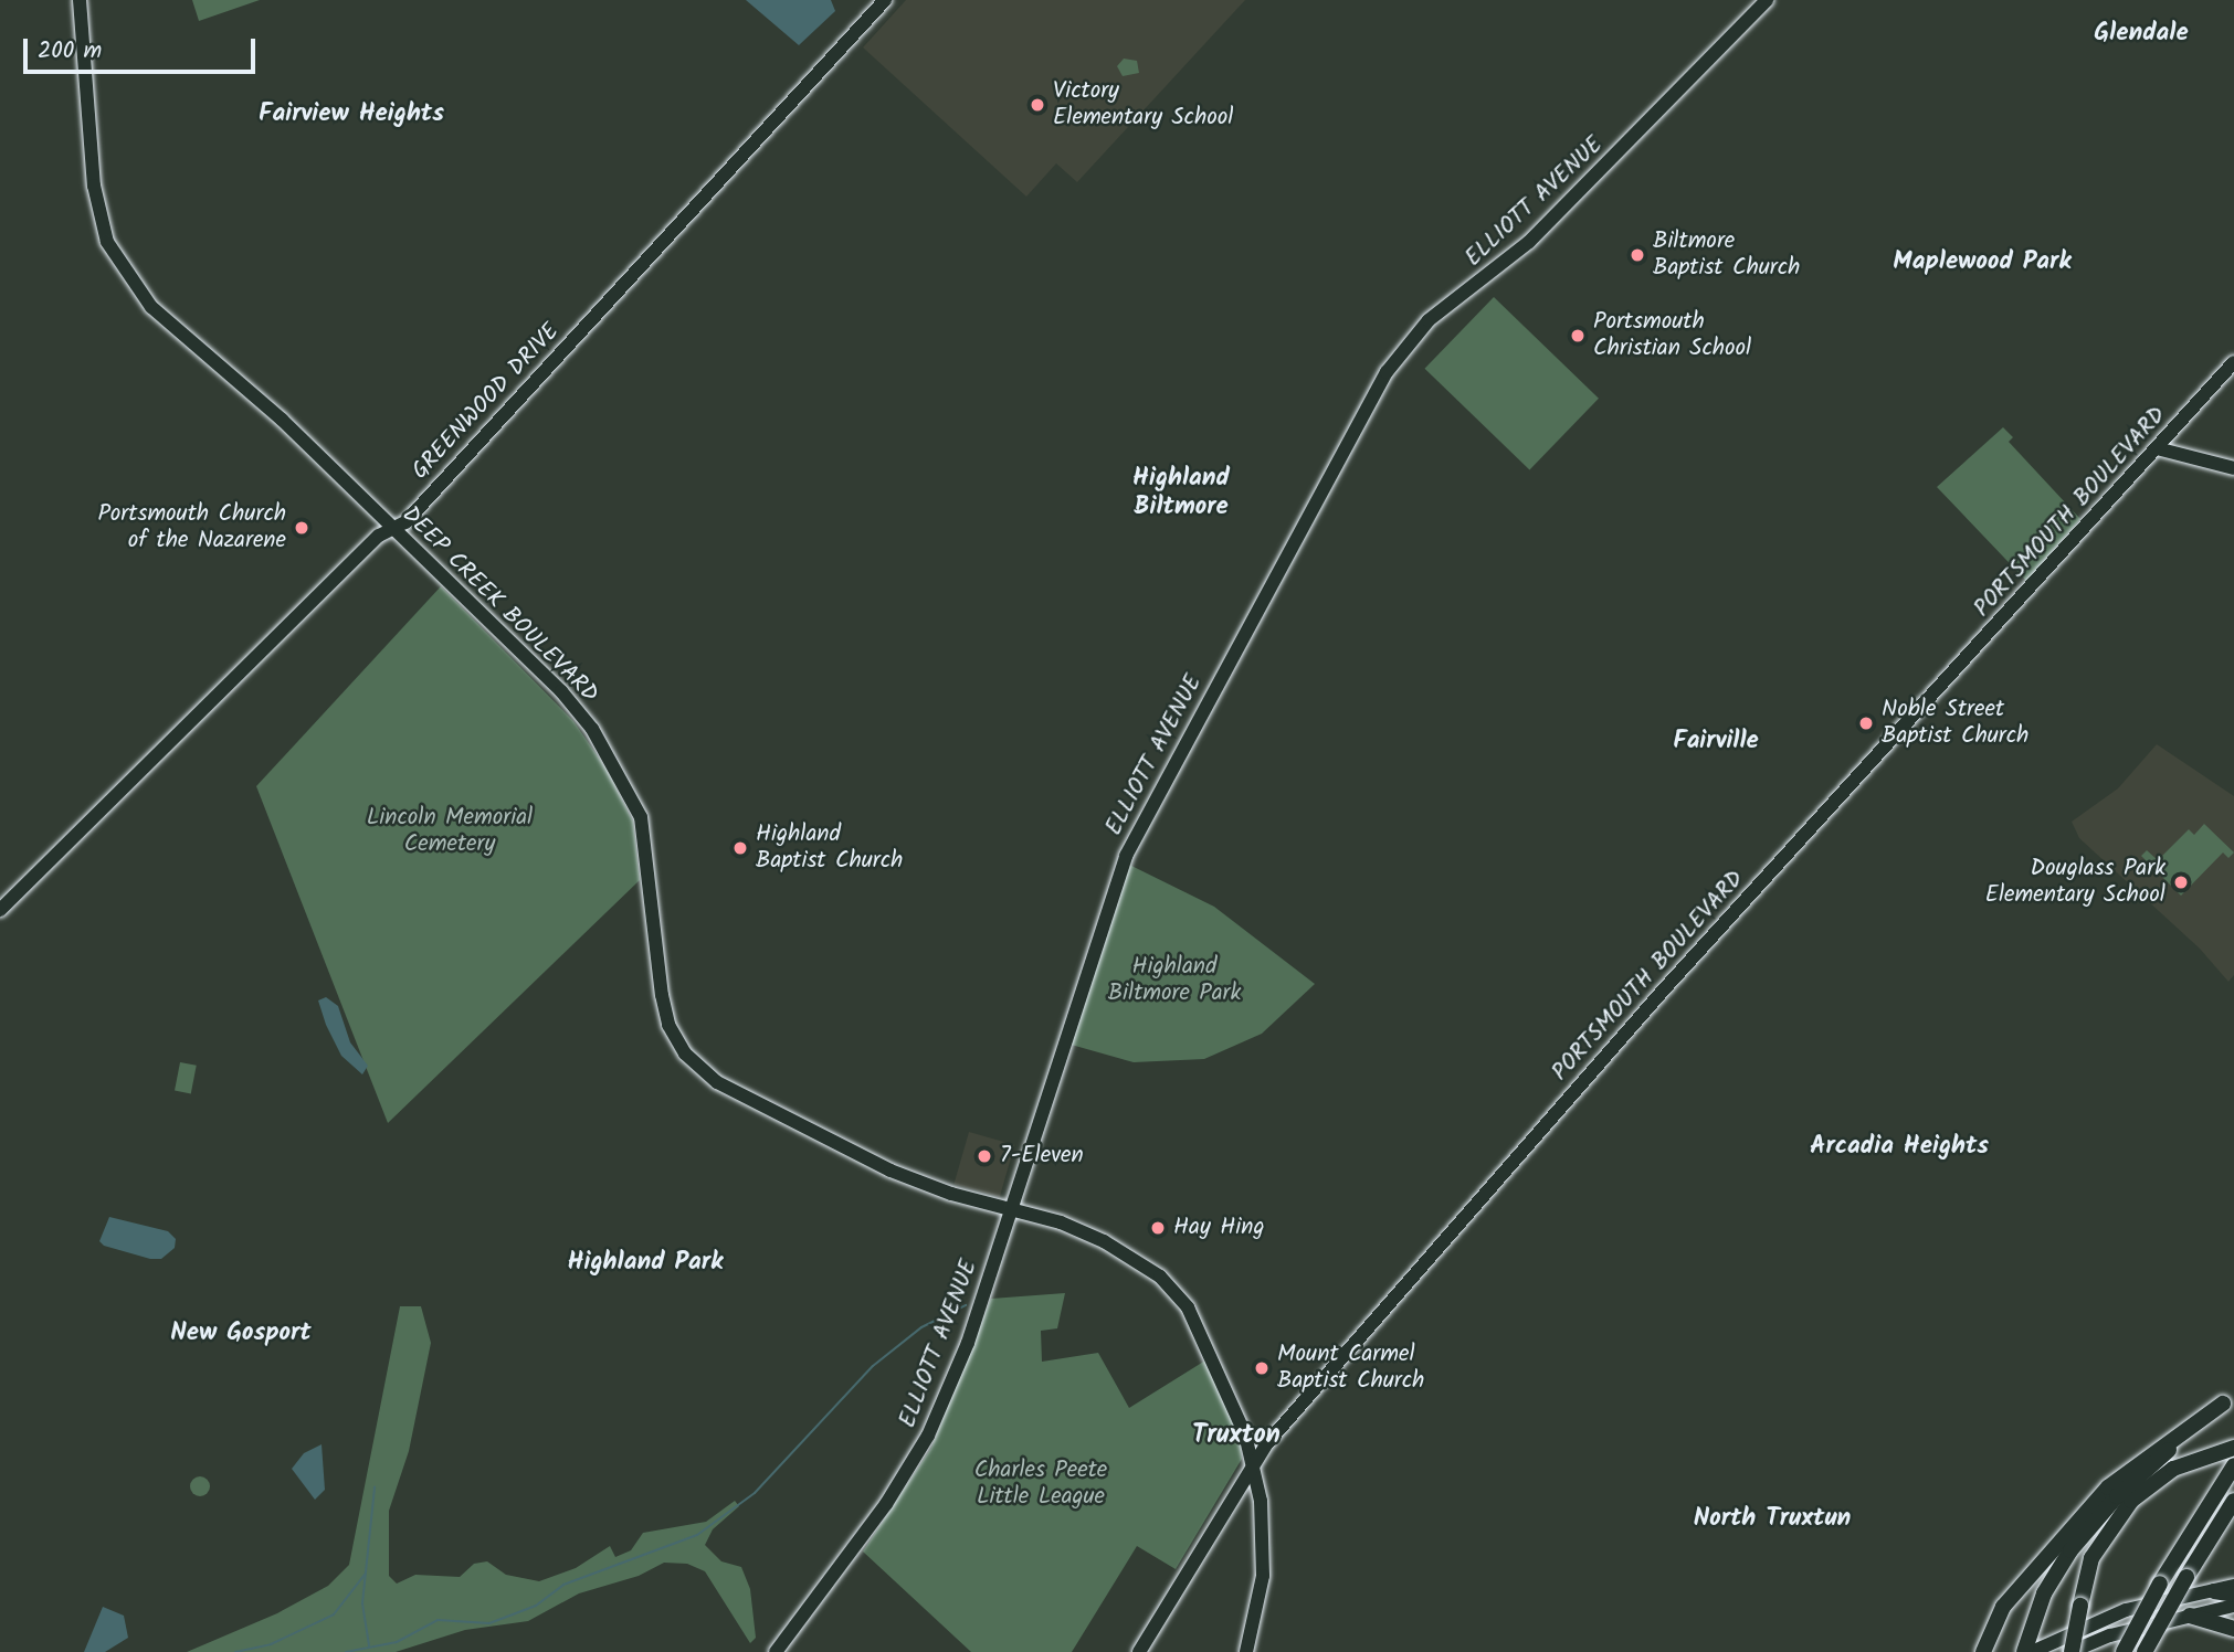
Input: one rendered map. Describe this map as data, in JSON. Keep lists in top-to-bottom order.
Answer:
{
  "streets": {
    "street": [
      "ELLIOTT AVENUE",
      "GREENWOOD DRIVE",
      "PORTSMOUTH BOULEVARD",
      "DEEP CREEK BOULEVARD"
    ]
  },
  "crossings": [
    ["ELLIOTT AVENUE", "DEEP CREEK BOULEVARD"],
    ["GREENWOOD DRIVE", "DEEP CREEK BOULEVARD"],
    ["PORTSMOUTH BOULEVARD", "DEEP CREEK BOULEVARD"]
  ],
  "districts": [
    "Glendale",
    "Fairview Heights",
    "Maplewood Park",
    "Highland Biltmore",
    "Fairville",
    "Arcadia Heights",
    "Highland Park",
    "New Gosport",
    "Truxton",
    "North Truxtun"
  ],
  "parks": ["Lincoln Memorial Cemetery", "Highland Biltmore Park", "Charles Peete Little League"],
  "places": [
    "Victory Elementary School",
    "Biltmore Baptist Church",
    "Portsmouth Christian School",
    "Portsmouth Church of the Nazarene",
    "Noble Street Baptist Church",
    "Highland Baptist Church",
    "Douglass Park Elementary School",
    "7-Eleven",
    "Hay Hing",
    "Mount Carmel Baptist Church"
  ],
  "scale_bar": "200 m"
}
